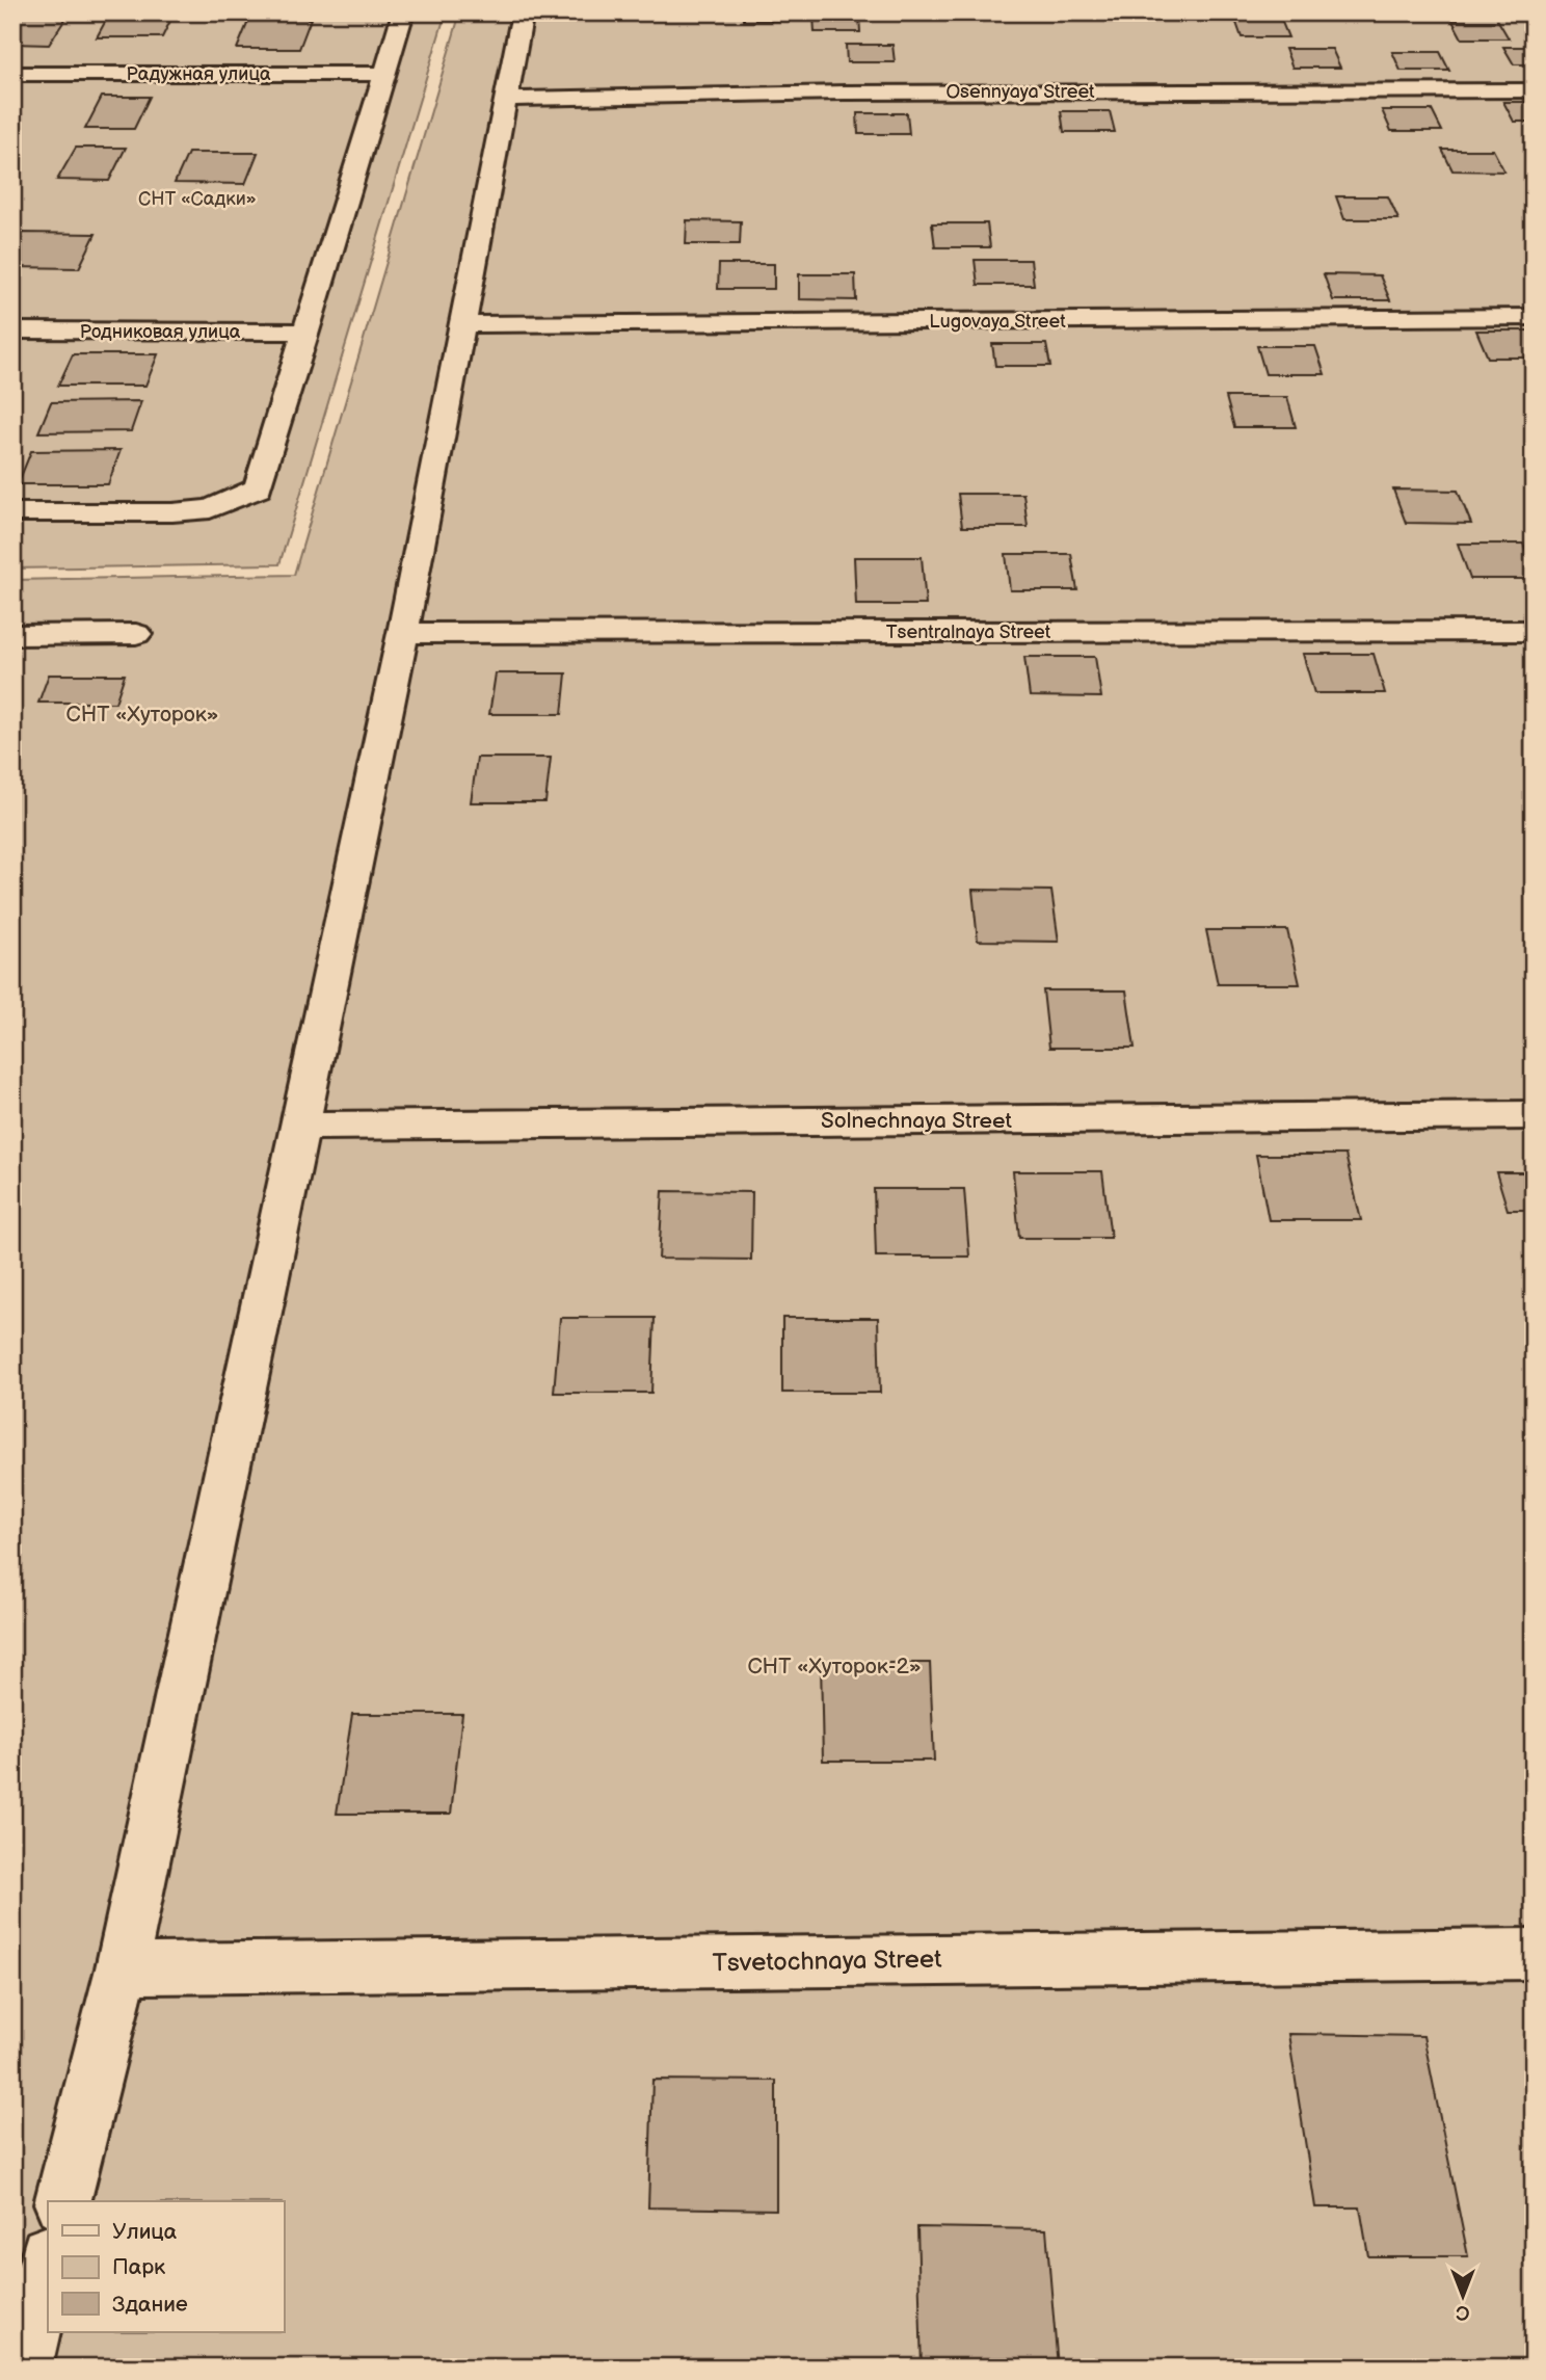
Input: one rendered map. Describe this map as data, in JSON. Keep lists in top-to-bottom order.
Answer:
{
  "streets": {
    "street": [
      "Радужная улица",
      "Osennyaya Street",
      "Lugovaya Street",
      "Родниковая улица",
      "Tsentralnaya Street",
      "Solnechnaya Street",
      "Tsvetochnaya Street"
    ]
  },
  "parks": ["СНТ «Садки»", "СНТ «Хуторок»", "СНТ «Хуторок-2»"],
  "legend": ["Улица", "Парк", "Здание"],
  "north": "bottom"
}
